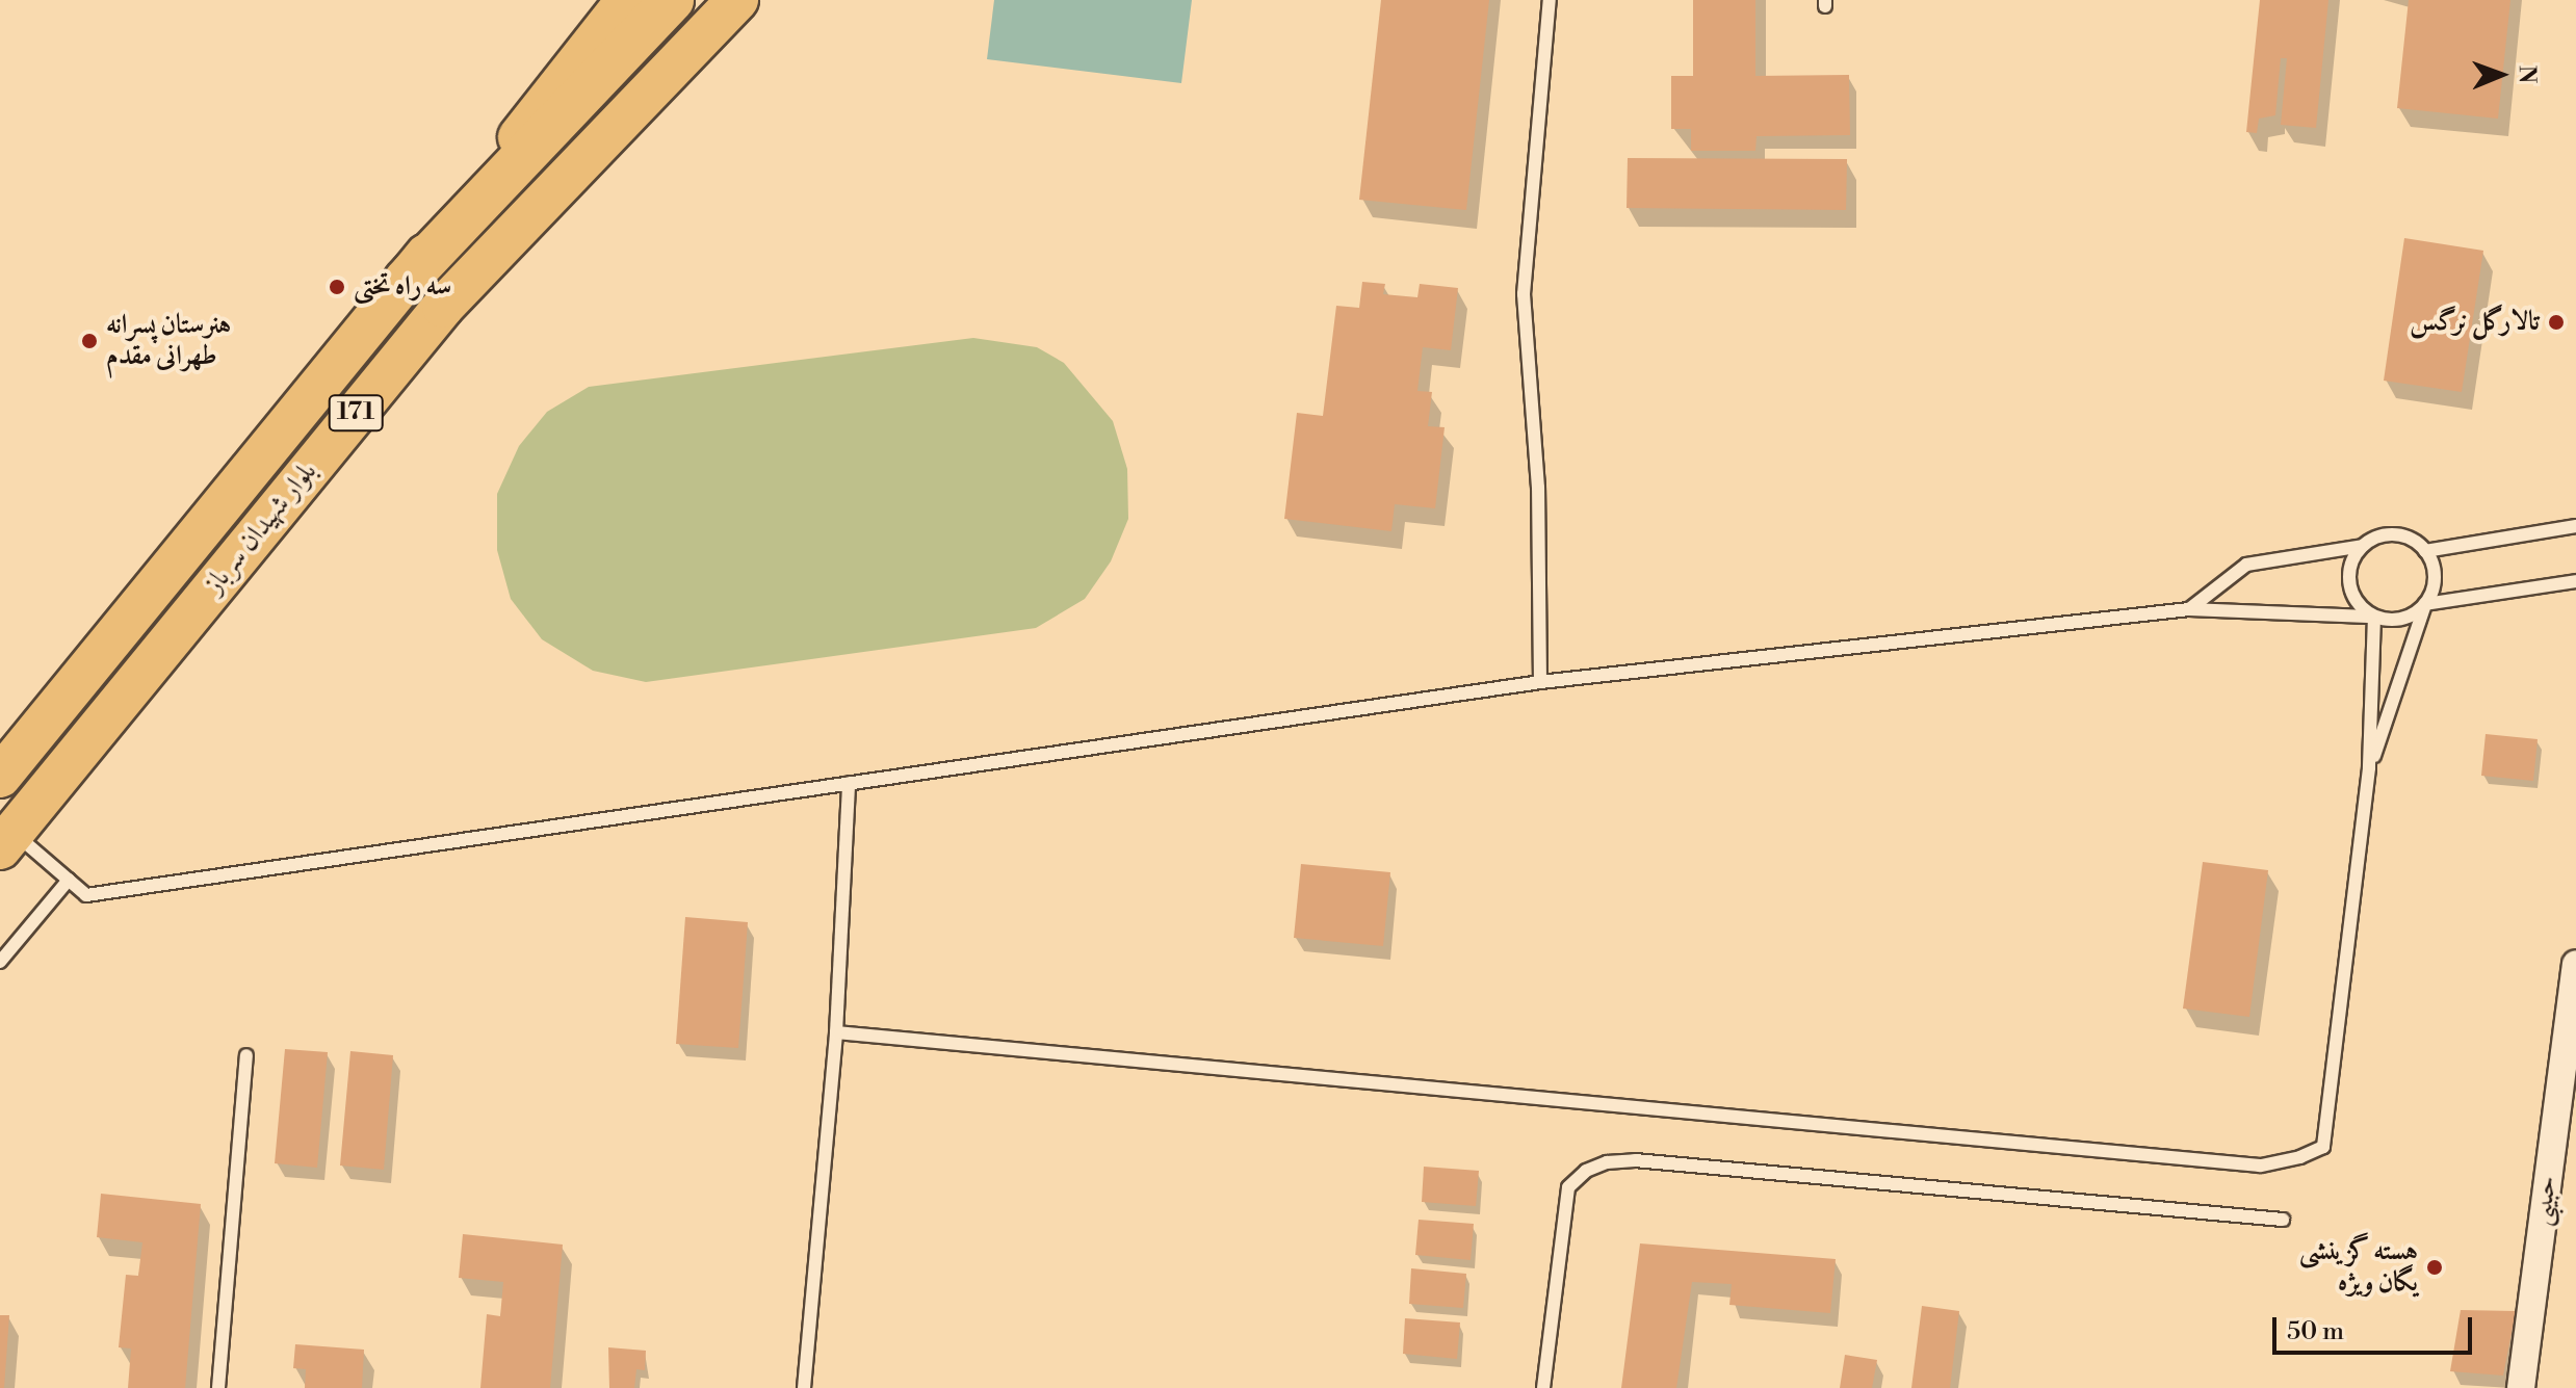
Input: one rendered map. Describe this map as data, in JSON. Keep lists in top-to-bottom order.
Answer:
{
  "streets": {
    "main road": ["171", "بلوار شهیدان سرباز"],
    "street": ["حبیبی"]
  },
  "places": [
    "سه راه تختی",
    "تالارگل نرگس",
    "هنرستان پسرانه طهرانی مقدم",
    "هسته گزینشی یگان ویژه"
  ],
  "scale_bar": "50 m",
  "north": "right"
}
